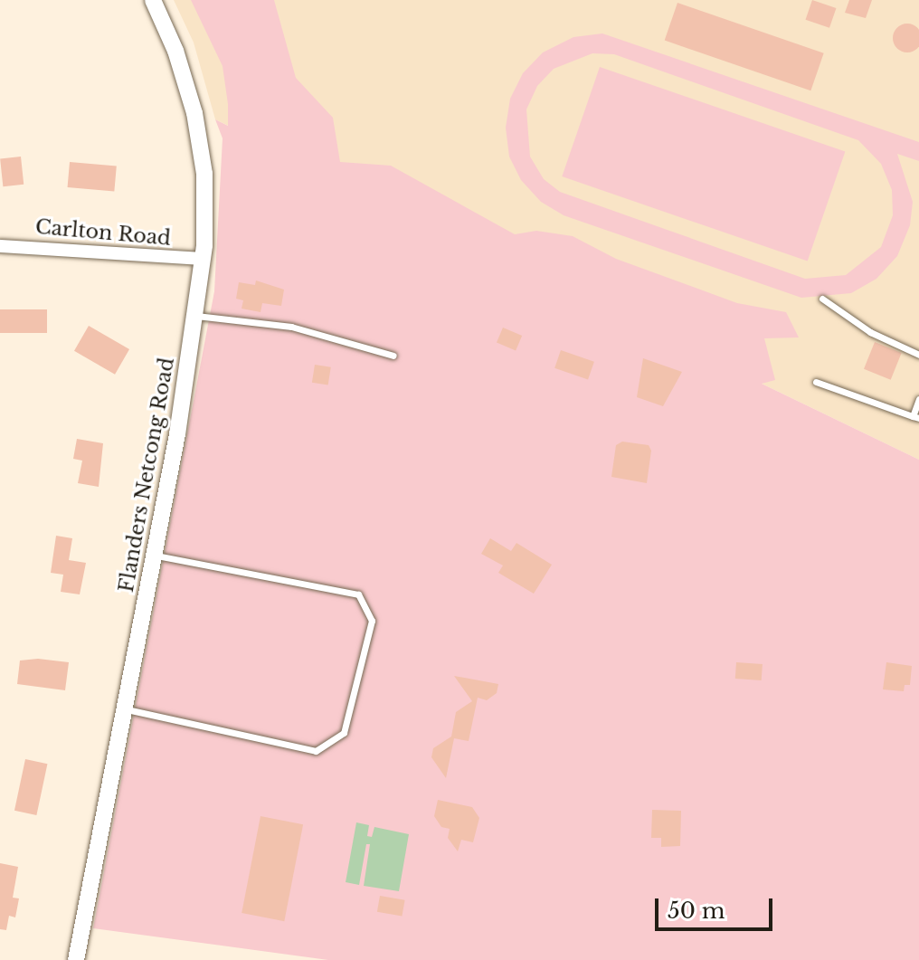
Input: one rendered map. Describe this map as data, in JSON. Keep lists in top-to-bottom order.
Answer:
{
  "streets": {
    "main road": ["Flanders Netcong Road"],
    "street": ["Carlton Road"]
  },
  "crossings": [
    ["Carlton Road", "Flanders Netcong Road"]
  ],
  "scale_bar": "50 m"
}
